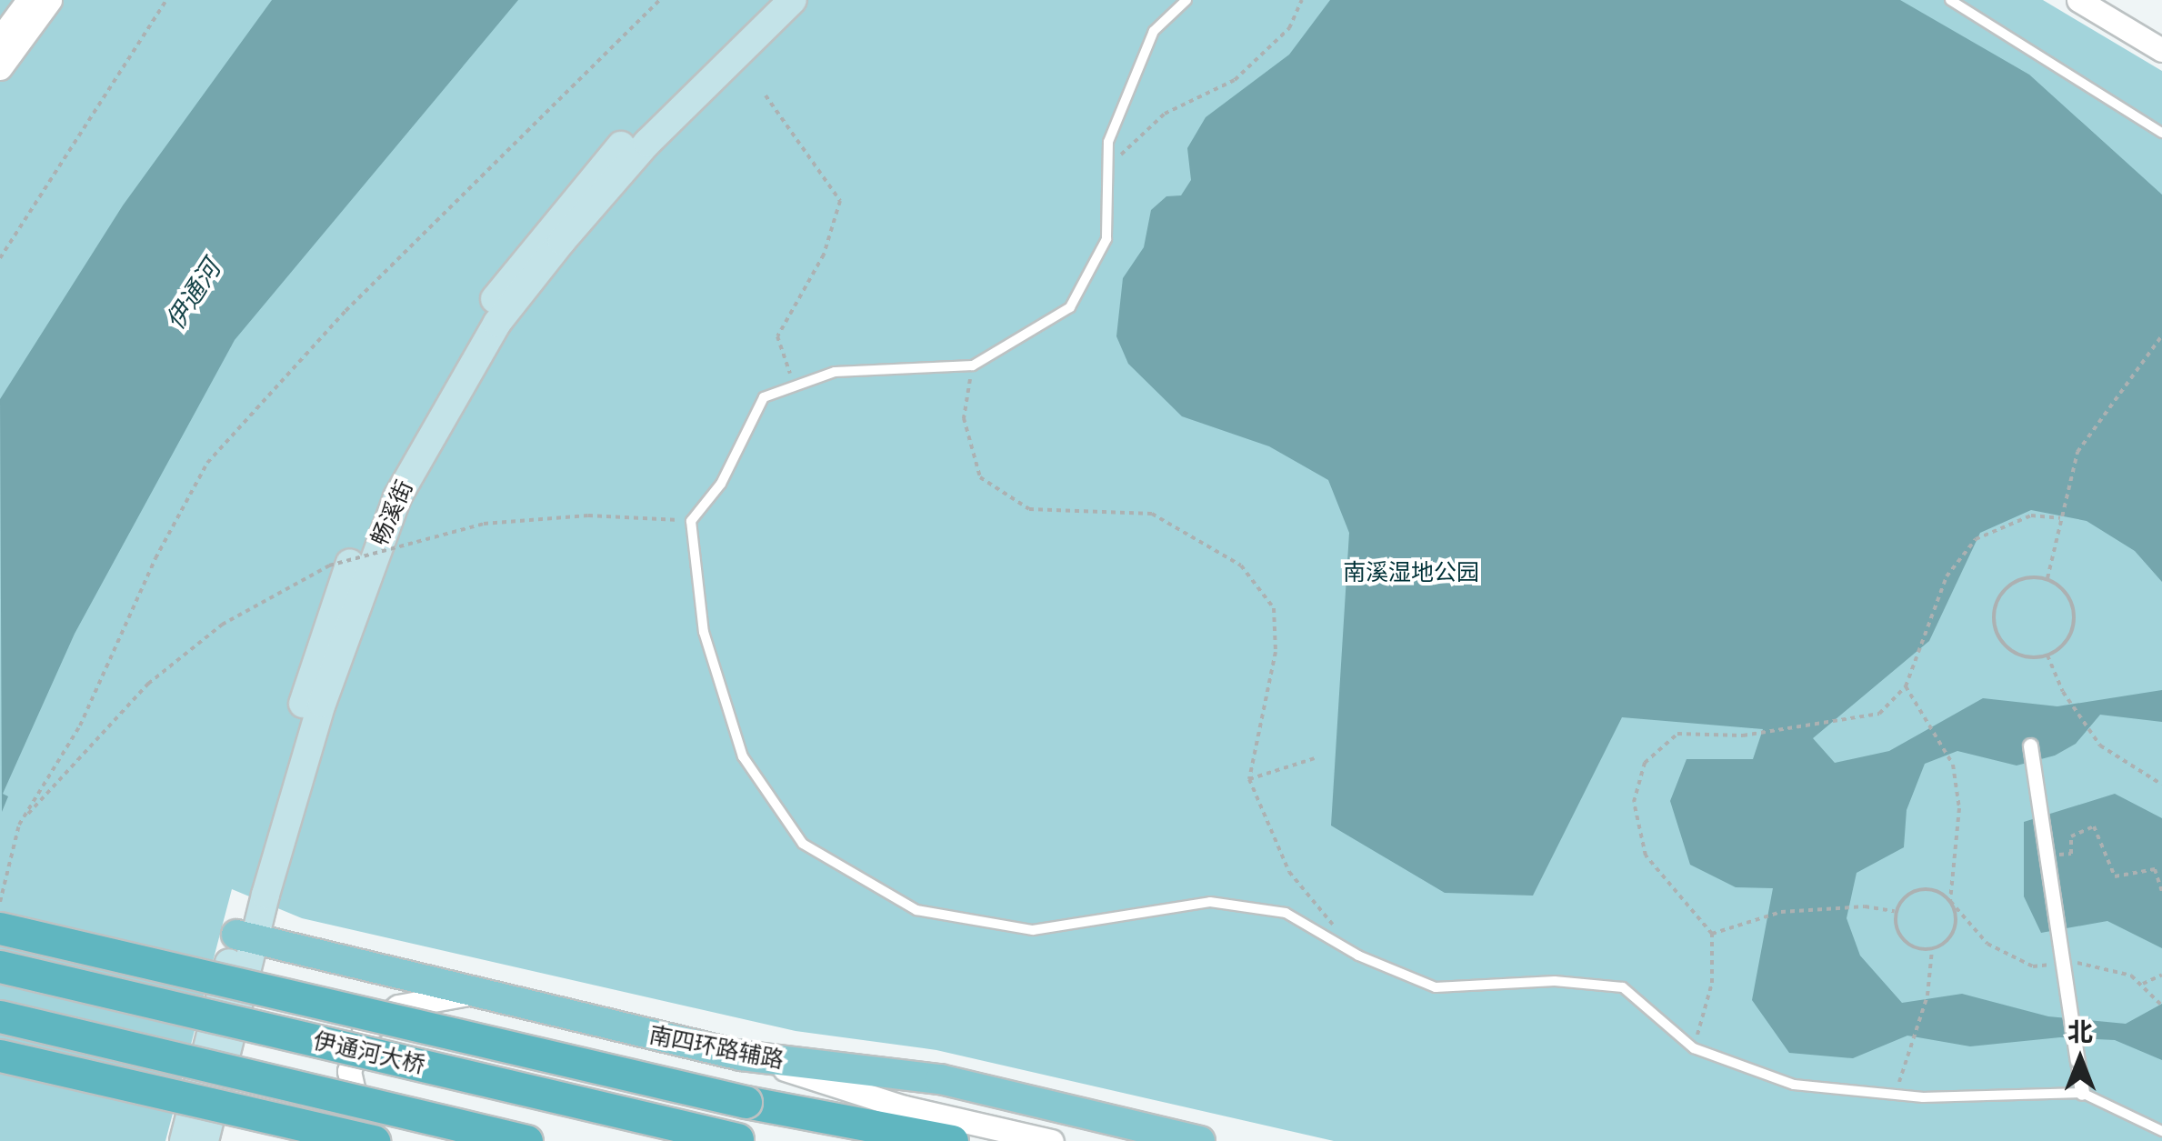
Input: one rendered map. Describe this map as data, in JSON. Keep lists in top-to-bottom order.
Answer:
{
  "streets": {
    "highway": ["伊通河大桥"],
    "main road": ["畅溪街", "南四环路辅路"]
  },
  "crossings": [
    ["畅溪街", "南四环路辅路"]
  ],
  "water": ["伊通河"],
  "parks": ["南溪湿地公园"],
  "north": "top"
}
